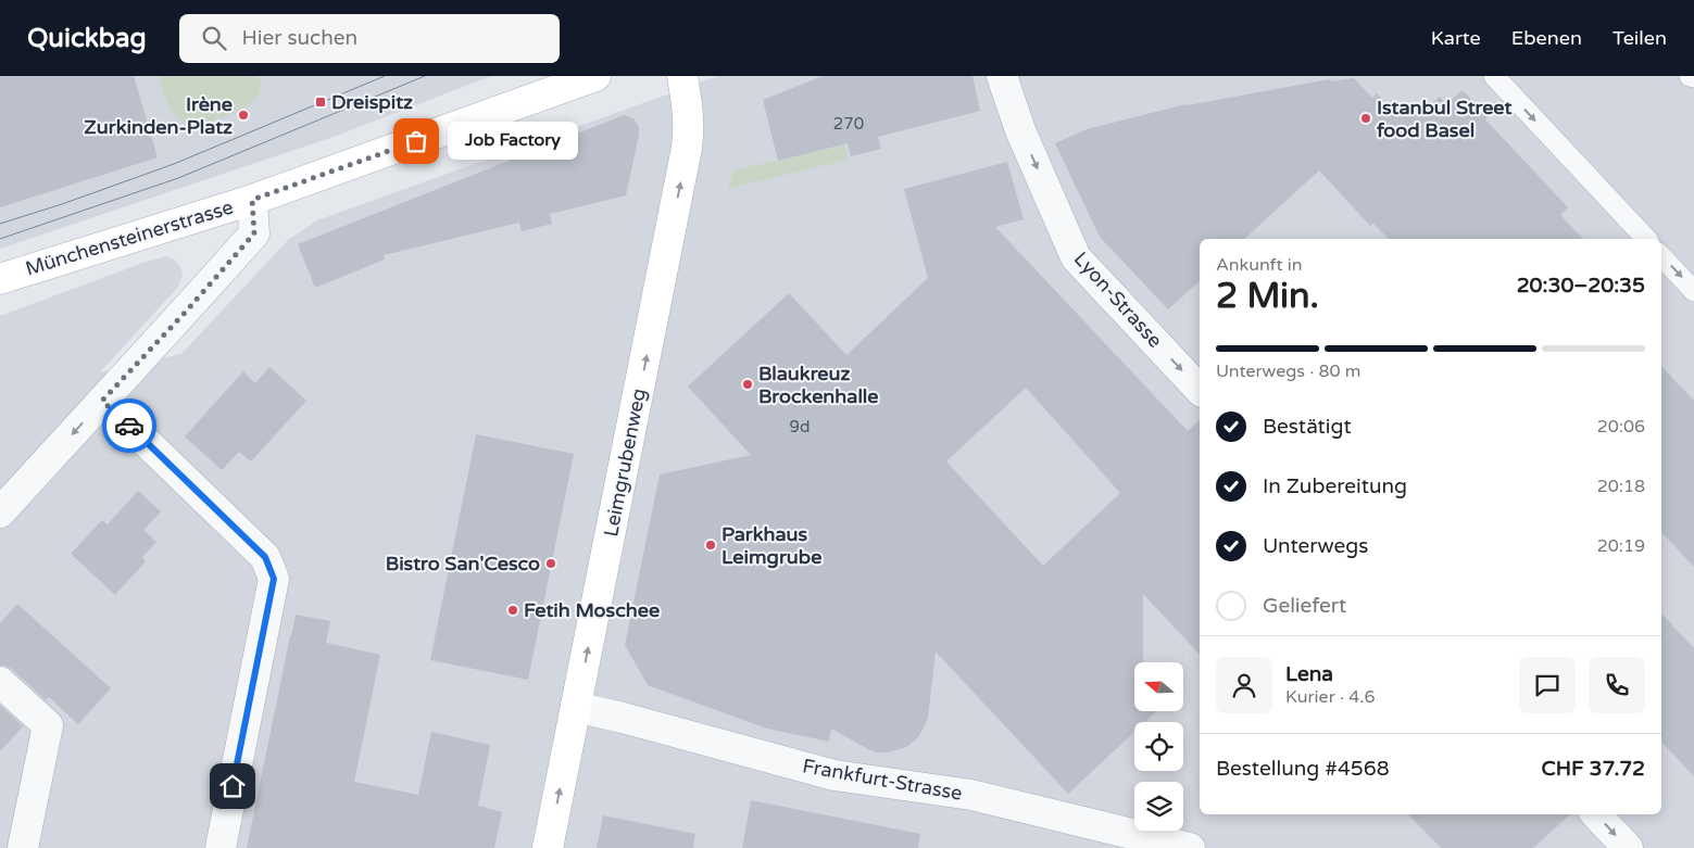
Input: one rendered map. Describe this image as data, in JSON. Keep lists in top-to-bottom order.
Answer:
{
  "streets": {
    "main road": ["Münchensteinerstrasse", "Leimgrubenweg"],
    "street": ["Lyon-Strasse", "Frankfurt-Strasse"]
  },
  "crossings": [
    ["Leimgrubenweg", "Frankfurt-Strasse"]
  ],
  "one_way": ["Lyon-Strasse", "Leimgrubenweg"],
  "places": {
    "transit": ["Dreispitz"],
    "other": [
      "Irène Zurkinden-Platz",
      "Istanbul Street food Basel",
      "Job Factory",
      "Blaukreuz Brockenhalle",
      "Parkhaus Leimgrube",
      "Bistro San'Cesco",
      "Fetih Moschee"
    ]
  },
  "house_numbers": ["270", "9d"],
  "north": "left",
  "page": {
    "header": "Quickbag",
    "search": "Hier suchen",
    "nav": ["Karte", "Ebenen", "Teilen"],
    "bubble": "Job Factory",
    "heading": ["2 Min.", "Ankunft in", "20:30–20:35"],
    "panel": [
      "Lena",
      "Kurier · 4.6",
      "Bestellung #4568",
      "CHF 37.72"
    ],
    "bar": "Unterwegs · 80 m",
    "list": [
      ["Bestätigt", "20:06"],
      ["In Zubereitung", "20:18"],
      ["Unterwegs", "20:19"],
      "Geliefert"
    ]
  }
}
